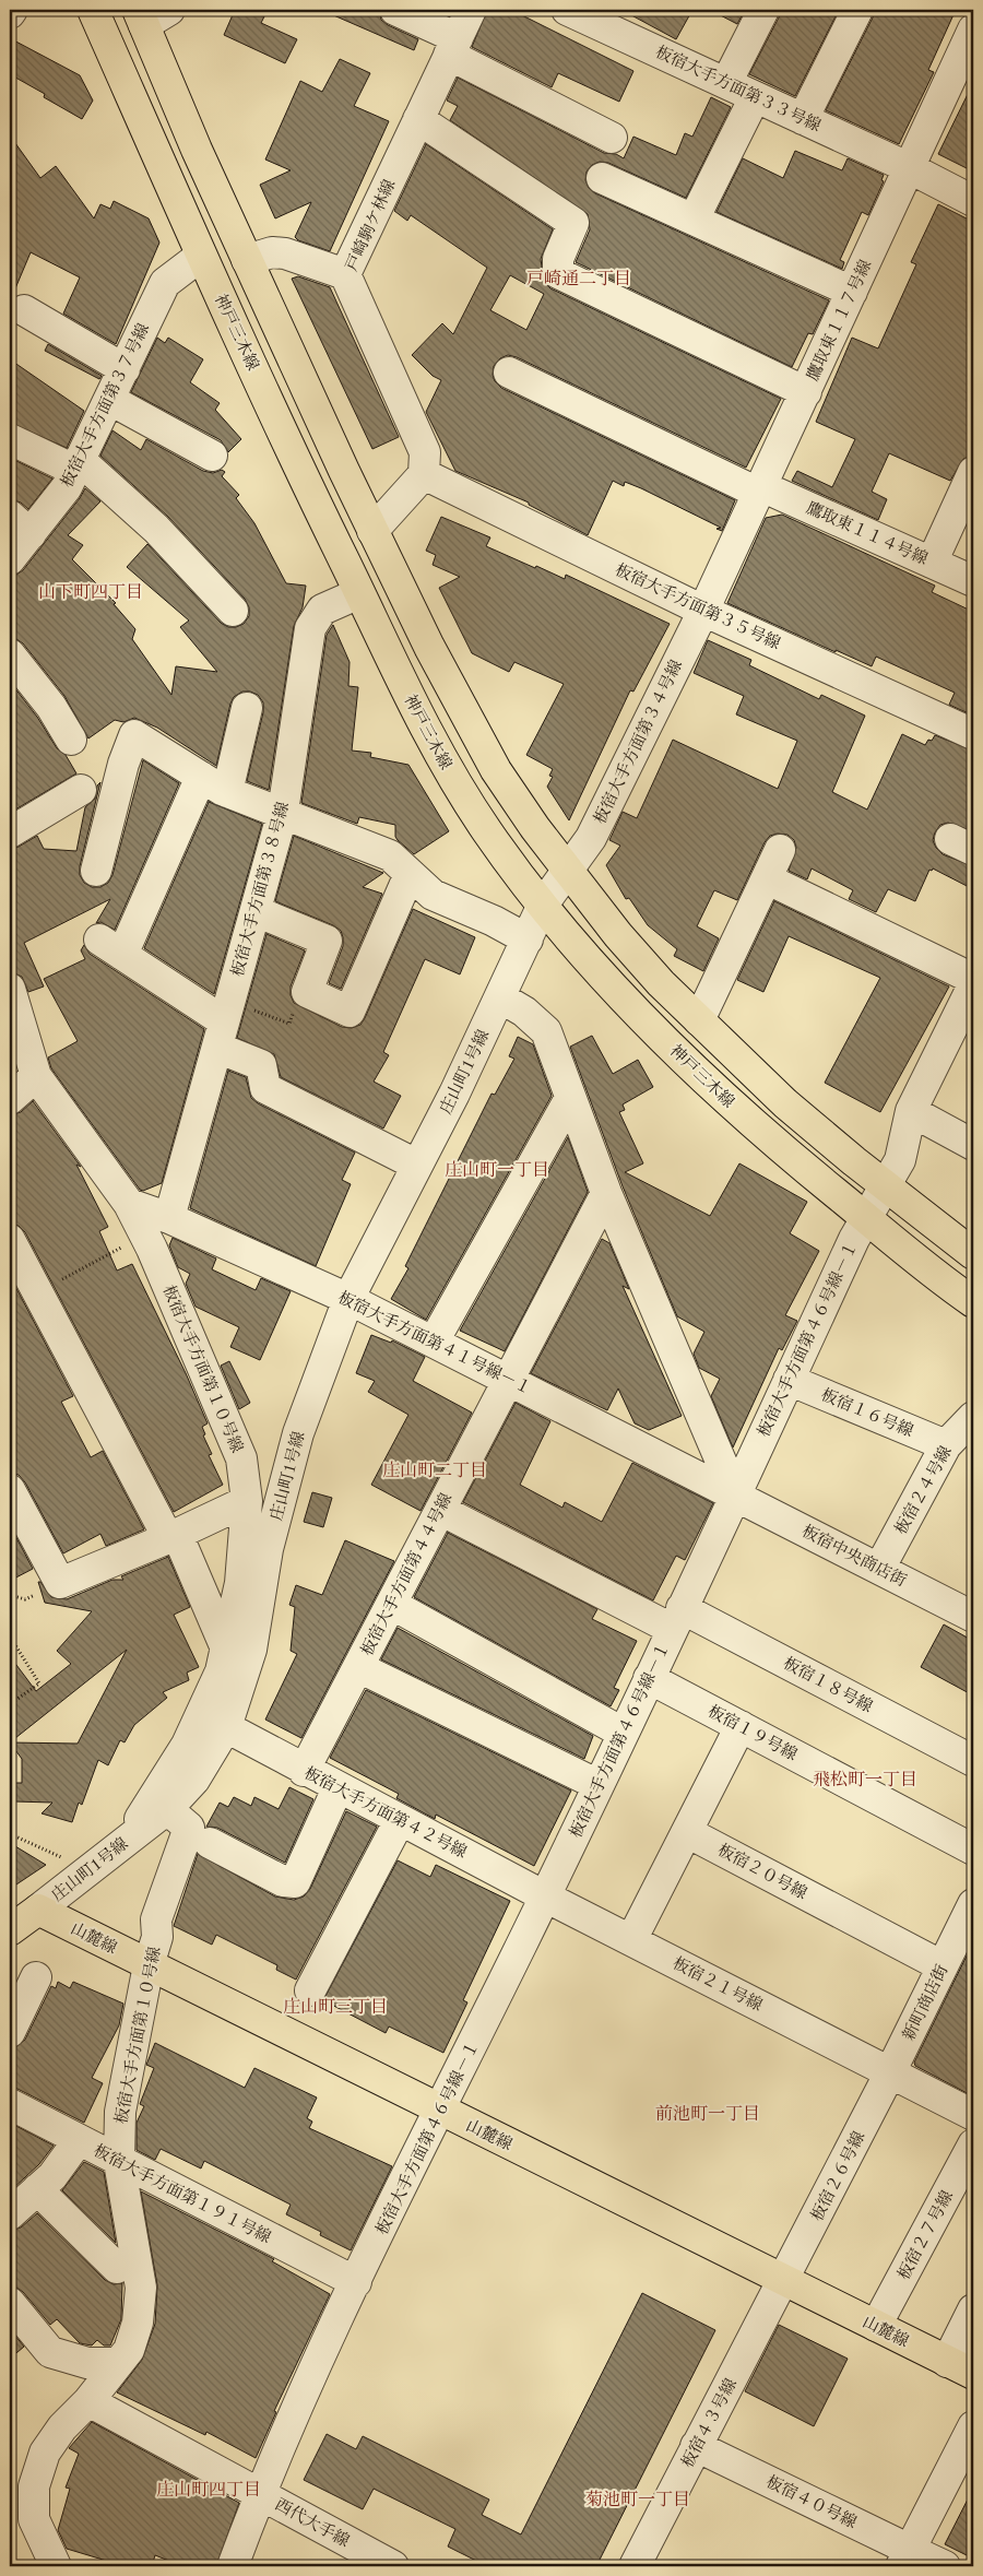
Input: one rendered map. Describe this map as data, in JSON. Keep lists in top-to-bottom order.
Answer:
{
  "streets": {
    "main road": ["神戸三木線", "山麓線"],
    "street": [
      "板宿大手方面第３３号線",
      "戸崎駒ケ林線",
      "鷹取東１１７号線",
      "板宿大手方面第３７号線",
      "鷹取東１１４号線",
      "板宿大手方面第３５号線",
      "板宿大手方面第３４号線",
      "板宿大手方面第３８号線",
      "庄山町1号線",
      "板宿大手方面第４６号線－１",
      "板宿大手方面第４１号線－１",
      "板宿大手方面第１０号線",
      "板宿１６号線",
      "板宿２４号線",
      "板宿中央商店街",
      "板宿大手方面第４４号線",
      "板宿１８号線",
      "板宿１９号線",
      "板宿大手方面第４２号線",
      "板宿２０号線",
      "板宿２１号線",
      "新町商店街",
      "板宿２６号線",
      "板宿大手方面第１９１号線",
      "板宿２７号線",
      "板宿４３号線",
      "板宿４０号線",
      "西代大手線"
    ]
  },
  "crossings": [
    ["板宿大手方面第３３号線", "鷹取東１１７号線"],
    ["戸崎駒ケ林線", "板宿大手方面第３５号線"],
    ["鷹取東１１７号線", "鷹取東１１４号線"],
    ["鷹取東１１７号線", "板宿大手方面第３５号線"],
    ["鷹取東１１７号線", "板宿大手方面第３４号線"],
    ["神戸三木線", "板宿大手方面第３７号線"],
    ["神戸三木線", "板宿大手方面第３４号線"],
    ["神戸三木線", "板宿大手方面第３８号線"],
    ["神戸三木線", "板宿大手方面第４６号線－１"],
    ["板宿大手方面第３５号線", "板宿大手方面第３４号線"],
    ["板宿大手方面第３４号線", "庄山町1号線"],
    ["庄山町1号線", "板宿大手方面第４１号線－１"],
    ["庄山町1号線", "板宿大手方面第１０号線"],
    ["庄山町1号線", "板宿大手方面第４２号線"],
    ["庄山町1号線", "山麓線"],
    ["板宿大手方面第４６号線－１", "板宿大手方面第４１号線－１"],
    ["板宿大手方面第４６号線－１", "板宿１６号線"],
    ["板宿大手方面第４６号線－１", "板宿中央商店街"],
    ["板宿大手方面第４６号線－１", "板宿１８号線"],
    ["板宿大手方面第４６号線－１", "板宿１９号線"],
    ["板宿大手方面第４６号線－１", "板宿大手方面第４２号線"],
    ["板宿大手方面第４６号線－１", "山麓線"],
    ["板宿大手方面第４６号線－１", "板宿２１号線"],
    ["板宿大手方面第４６号線－１", "板宿大手方面第１９１号線"],
    ["板宿大手方面第４６号線－１", "西代大手線"],
    ["板宿大手方面第４１号線－１", "板宿大手方面第１０号線"],
    ["板宿大手方面第４１号線－１", "板宿中央商店街"],
    ["板宿大手方面第４１号線－１", "板宿大手方面第４４号線"],
    ["板宿大手方面第１０号線", "山麓線"],
    ["板宿大手方面第１０号線", "板宿大手方面第１９１号線"],
    ["板宿大手方面第１０号線", "西代大手線"],
    ["板宿１６号線", "板宿２４号線"],
    ["板宿２４号線", "板宿中央商店街"],
    ["板宿大手方面第４４号線", "板宿１８号線"],
    ["板宿大手方面第４４号線", "板宿大手方面第４２号線"],
    ["板宿大手方面第４２号線", "板宿２１号線"],
    ["板宿２０号線", "新町商店街"],
    ["山麓線", "板宿２６号線"],
    ["山麓線", "板宿２７号線"],
    ["山麓線", "板宿４３号線"],
    ["板宿２１号線", "新町商店街"],
    ["板宿２１号線", "板宿２６号線"],
    ["新町商店街", "板宿２６号線"],
    ["板宿２６号線", "板宿４３号線"],
    ["板宿４３号線", "板宿４０号線"]
  ],
  "districts": [
    "戸崎通二丁目",
    "山下町四丁目",
    "庄山町一丁目",
    "庄山町二丁目",
    "飛松町一丁目",
    "庄山町三丁目",
    "前池町一丁目",
    "庄山町四丁目",
    "菊池町一丁目"
  ]
}
